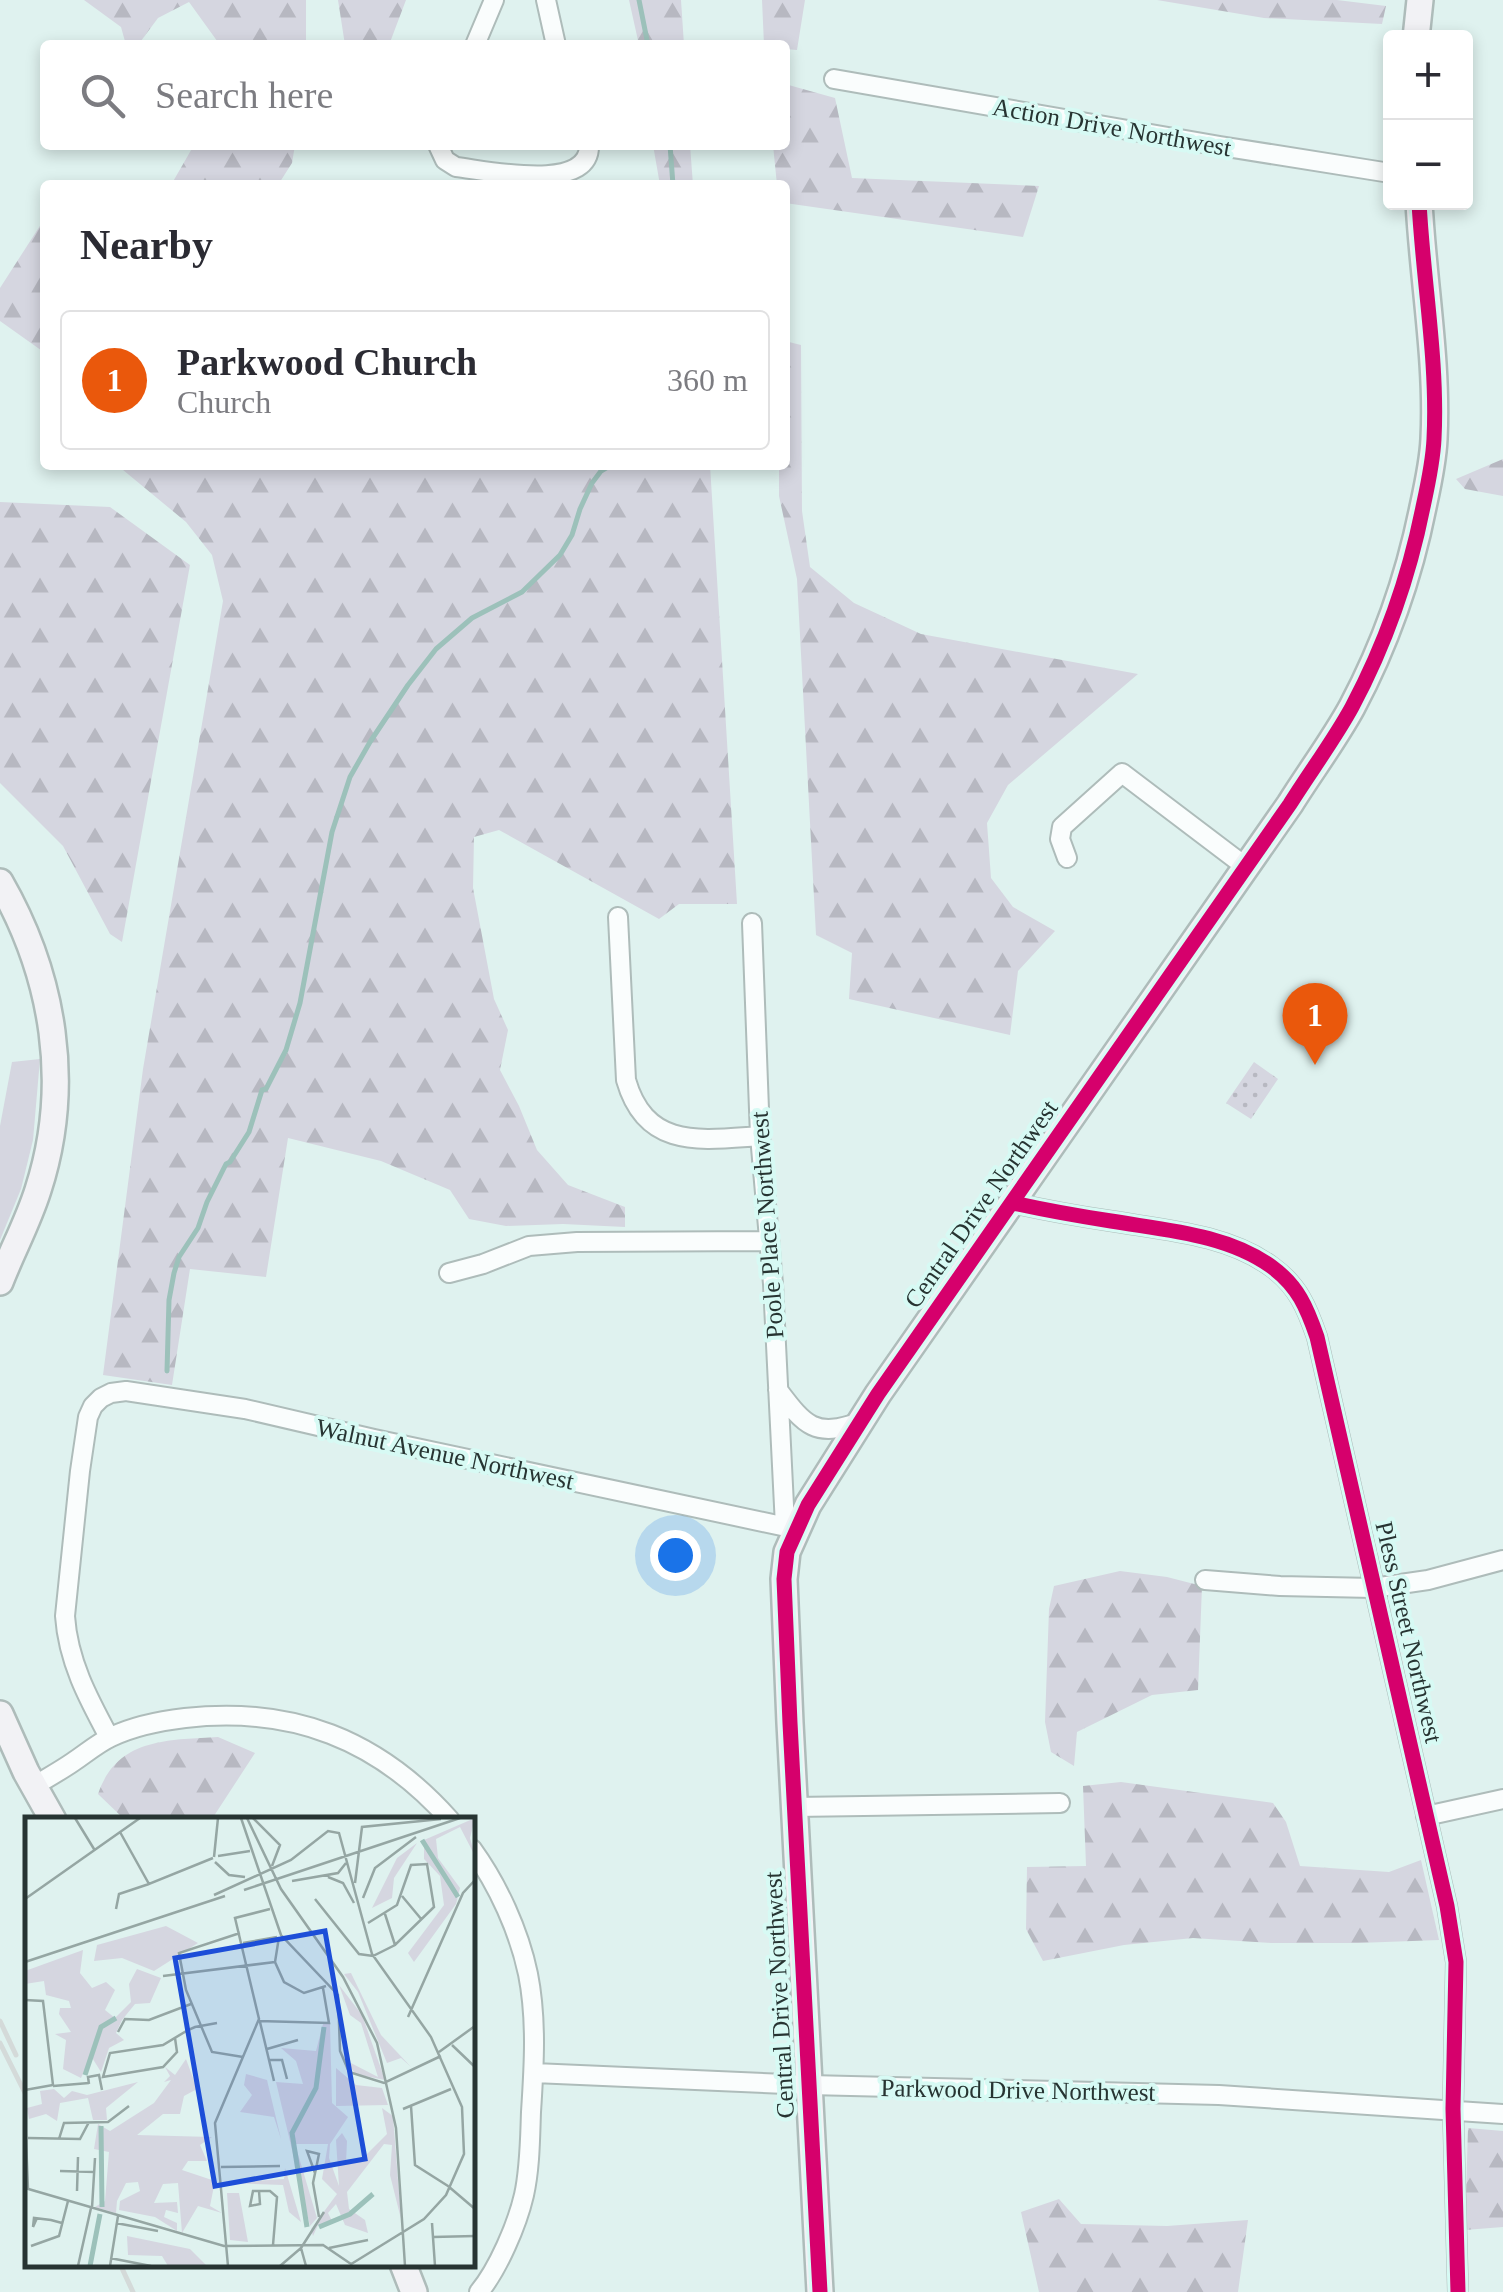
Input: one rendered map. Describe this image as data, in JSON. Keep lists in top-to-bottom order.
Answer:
{
  "streets": {
    "street": [
      "Action Drive Northwest",
      "Central Drive Northwest",
      "Poole Place Northwest",
      "Walnut Avenue Northwest",
      "Pless Street Northwest",
      "Parkwood Drive Northwest"
    ]
  },
  "crossings": [
    ["Central Drive Northwest", "Poole Place Northwest"],
    ["Central Drive Northwest", "Walnut Avenue Northwest"],
    ["Central Drive Northwest", "Pless Street Northwest"],
    ["Central Drive Northwest", "Parkwood Drive Northwest"],
    ["Poole Place Northwest", "Walnut Avenue Northwest"],
    ["Pless Street Northwest", "Parkwood Drive Northwest"]
  ],
  "page": {
    "map_buttons": ["+", "−"],
    "search": "Search here",
    "heading": "Nearby",
    "list": [
      {
        "mark": "1",
        "name": "Parkwood Church",
        "note": "Church",
        "value": "360 m"
      }
    ],
    "pins": "1"
  }
}
